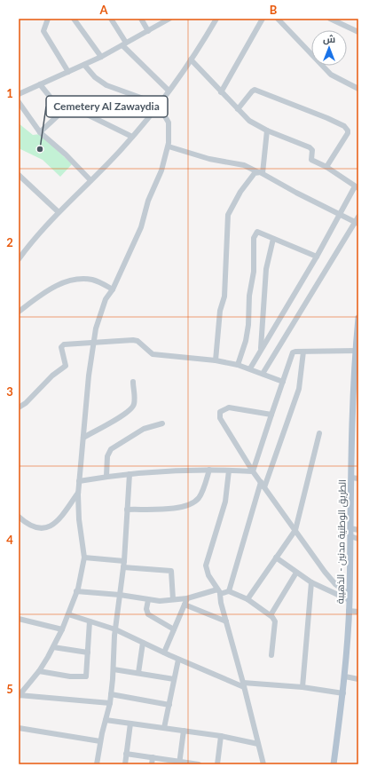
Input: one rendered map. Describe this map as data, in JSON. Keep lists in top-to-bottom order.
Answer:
{
  "streets": {
    "main road": ["الطريق الوطنية مدنين - الذهيبة"]
  },
  "places": ["Cemetery Al Zawaydia"],
  "north": "top",
  "grid": {
    "columns": ["A", "B"],
    "rows": [
      "1",
      "2",
      "3",
      "4",
      "5"
    ]
  }
}
